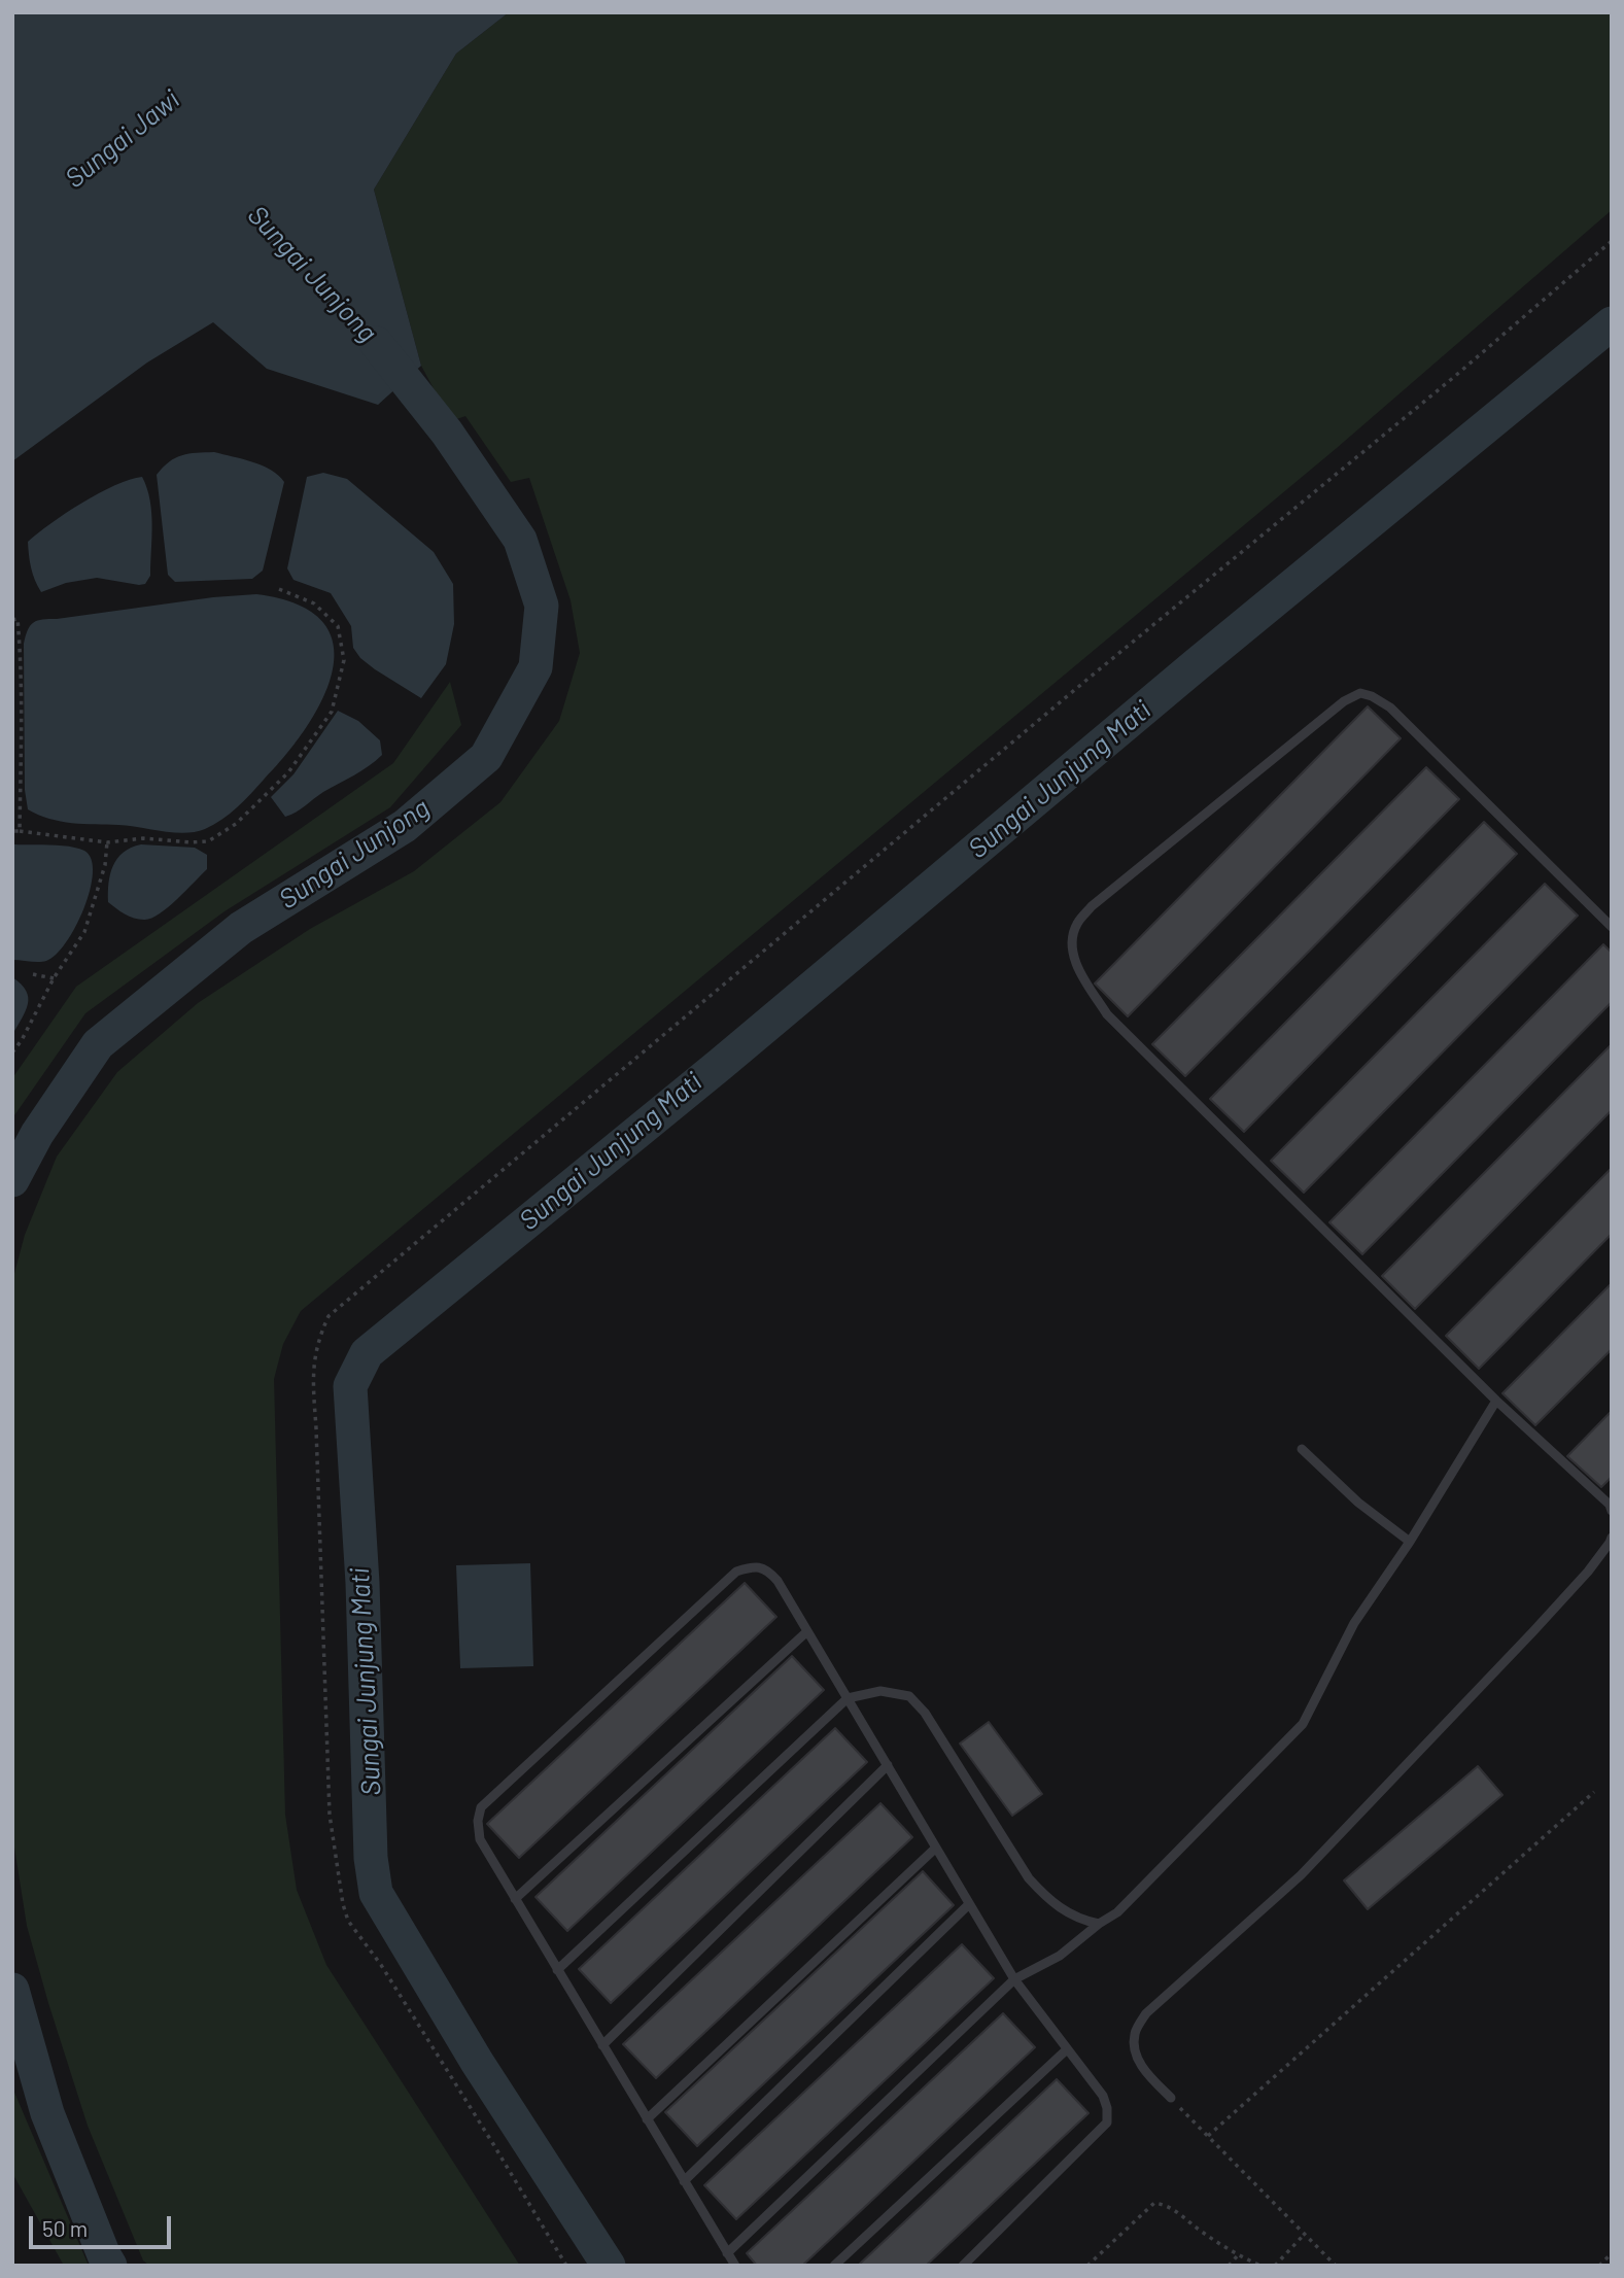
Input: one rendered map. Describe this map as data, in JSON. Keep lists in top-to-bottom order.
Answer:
{
  "water": ["Sungai Jawi", "Sungai Junjong", "Sungai Junjung Mati"],
  "scale_bar": "50 m"
}
